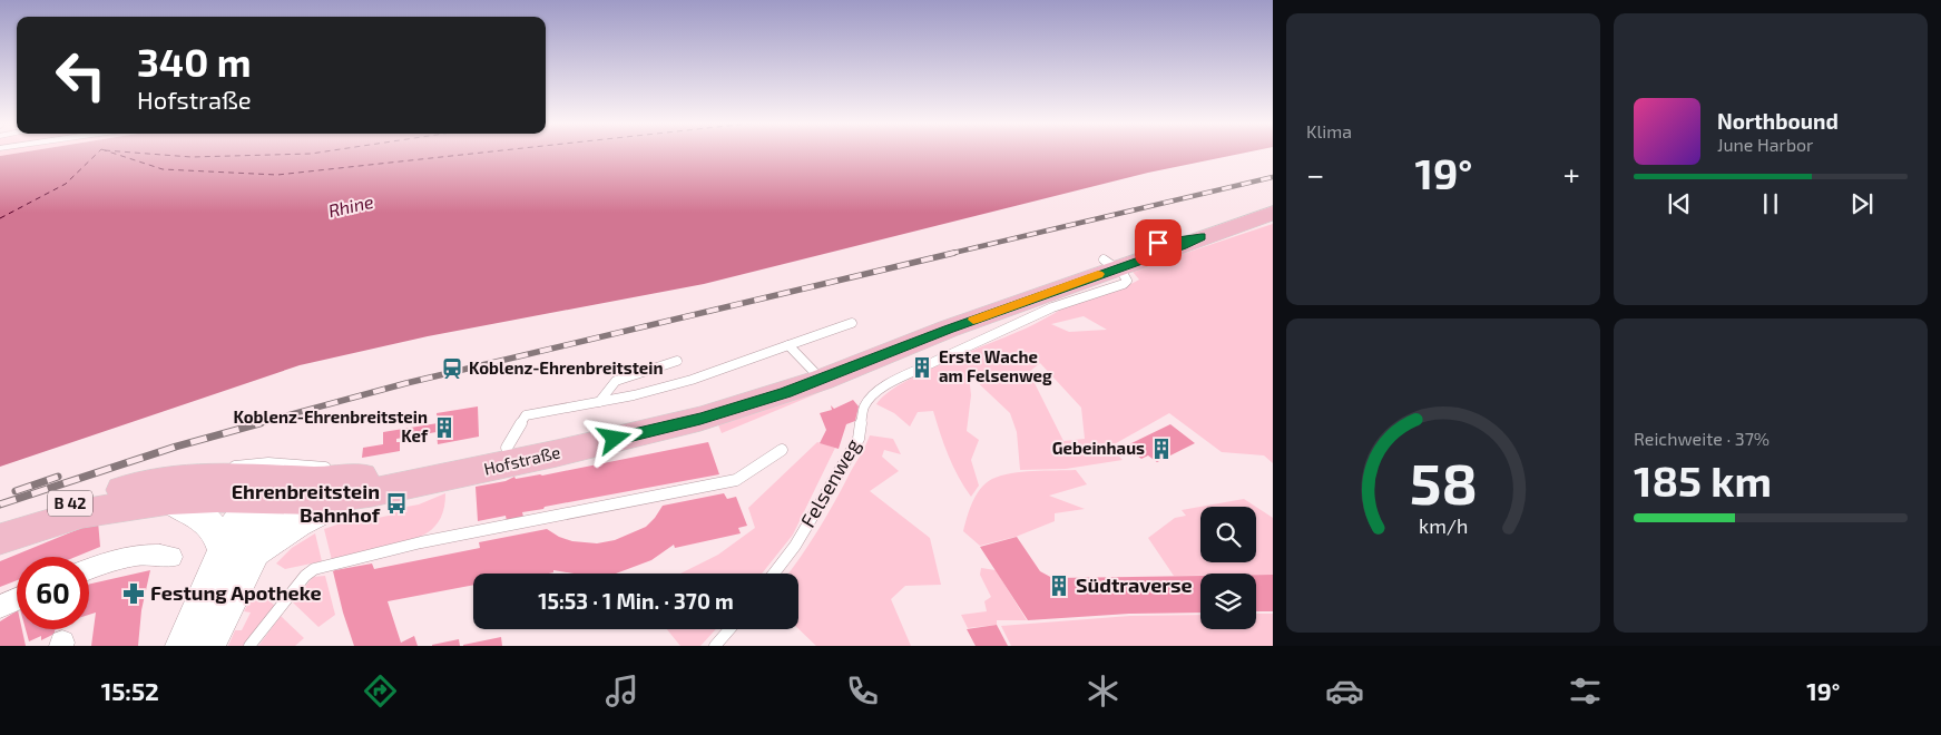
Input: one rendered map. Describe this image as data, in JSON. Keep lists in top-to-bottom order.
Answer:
{
  "streets": {
    "main road": ["Hofstraße", "B 42"],
    "lane": ["Felsenweg"]
  },
  "crossings": [
    ["Hofstraße", "Felsenweg"],
    ["Hofstraße", "B 42"],
    ["Felsenweg", "B 42"]
  ],
  "water": ["Rhine"],
  "places": {
    "building": [
      "Erste Wache am Felsenweg",
      "Koblenz-Ehrenbreitstein Kef",
      "Gebeinhaus",
      "Südtraverse"
    ],
    "station": ["Koblenz-Ehrenbreitstein"],
    "bus stop": ["Ehrenbreitstein Bahnhof"],
    "pharmacy": ["Festung Apotheke"]
  },
  "page": {
    "tile": [
      "Klima",
      ["Reichweite · 37%", "185 km"]
    ],
    "turn": ["340 m", "Hofstraße"],
    "song": ["Northbound", "June Harbor"],
    "heat": ["−", "19°", "+"],
    "limit": "60",
    "trip": "15:53 · 1 Min. · 370 m",
    "tabs": ["15:52", "19°"],
    "gauge": ["58", "km/h"]
  }
}
